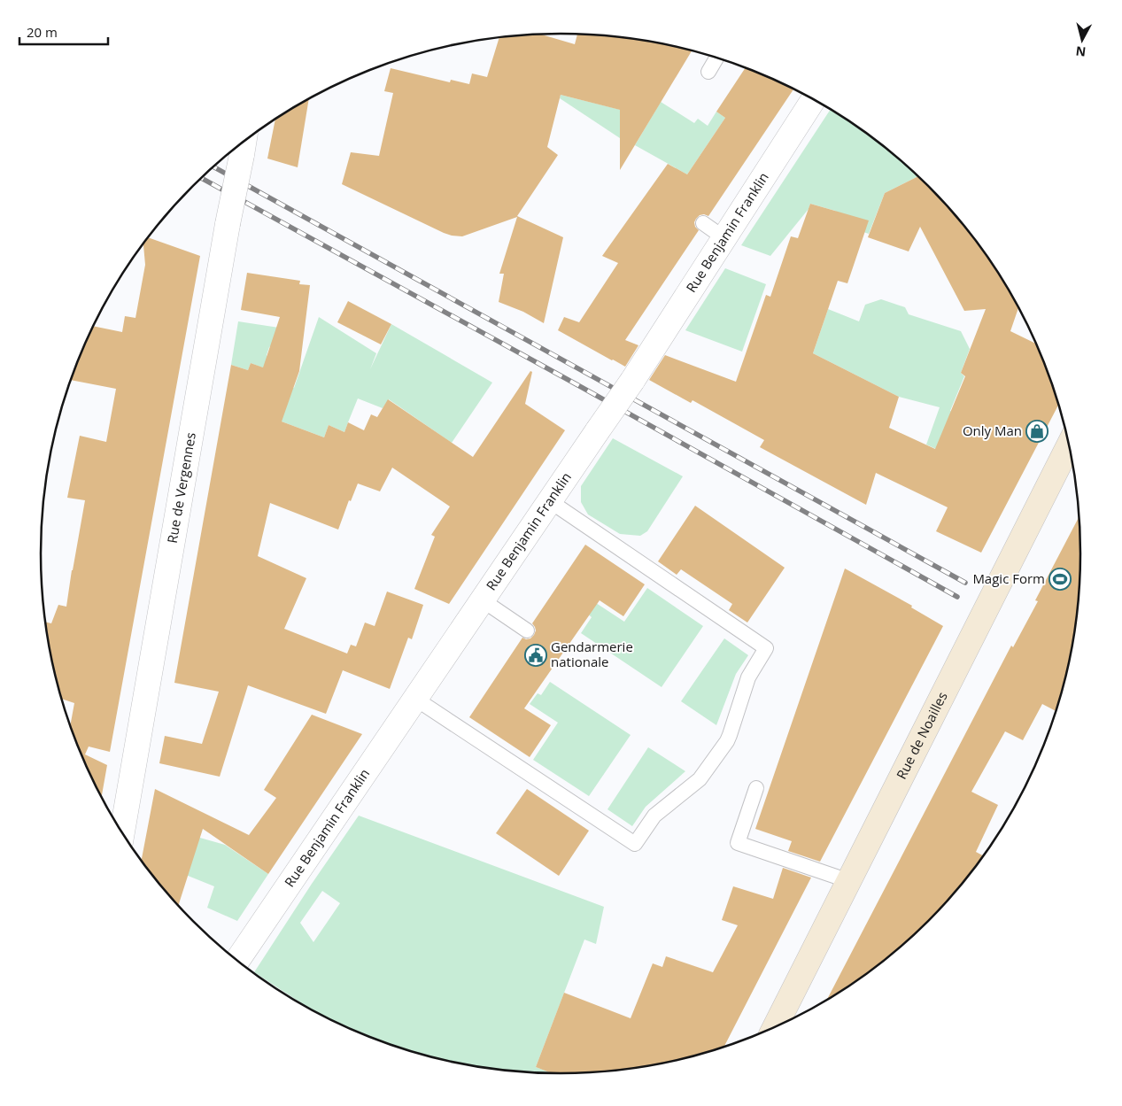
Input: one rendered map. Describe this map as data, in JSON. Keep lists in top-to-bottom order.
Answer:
{
  "streets": {
    "street": ["Rue Benjamin Franklin", "Rue de Vergennes", "Rue de Noailles"]
  },
  "places": {
    "shop": ["Only Man"],
    "sports": ["Magic Form"],
    "public building": ["Gendarmerie nationale"]
  },
  "scale_bar": "20 m",
  "north": "bottom"
}
